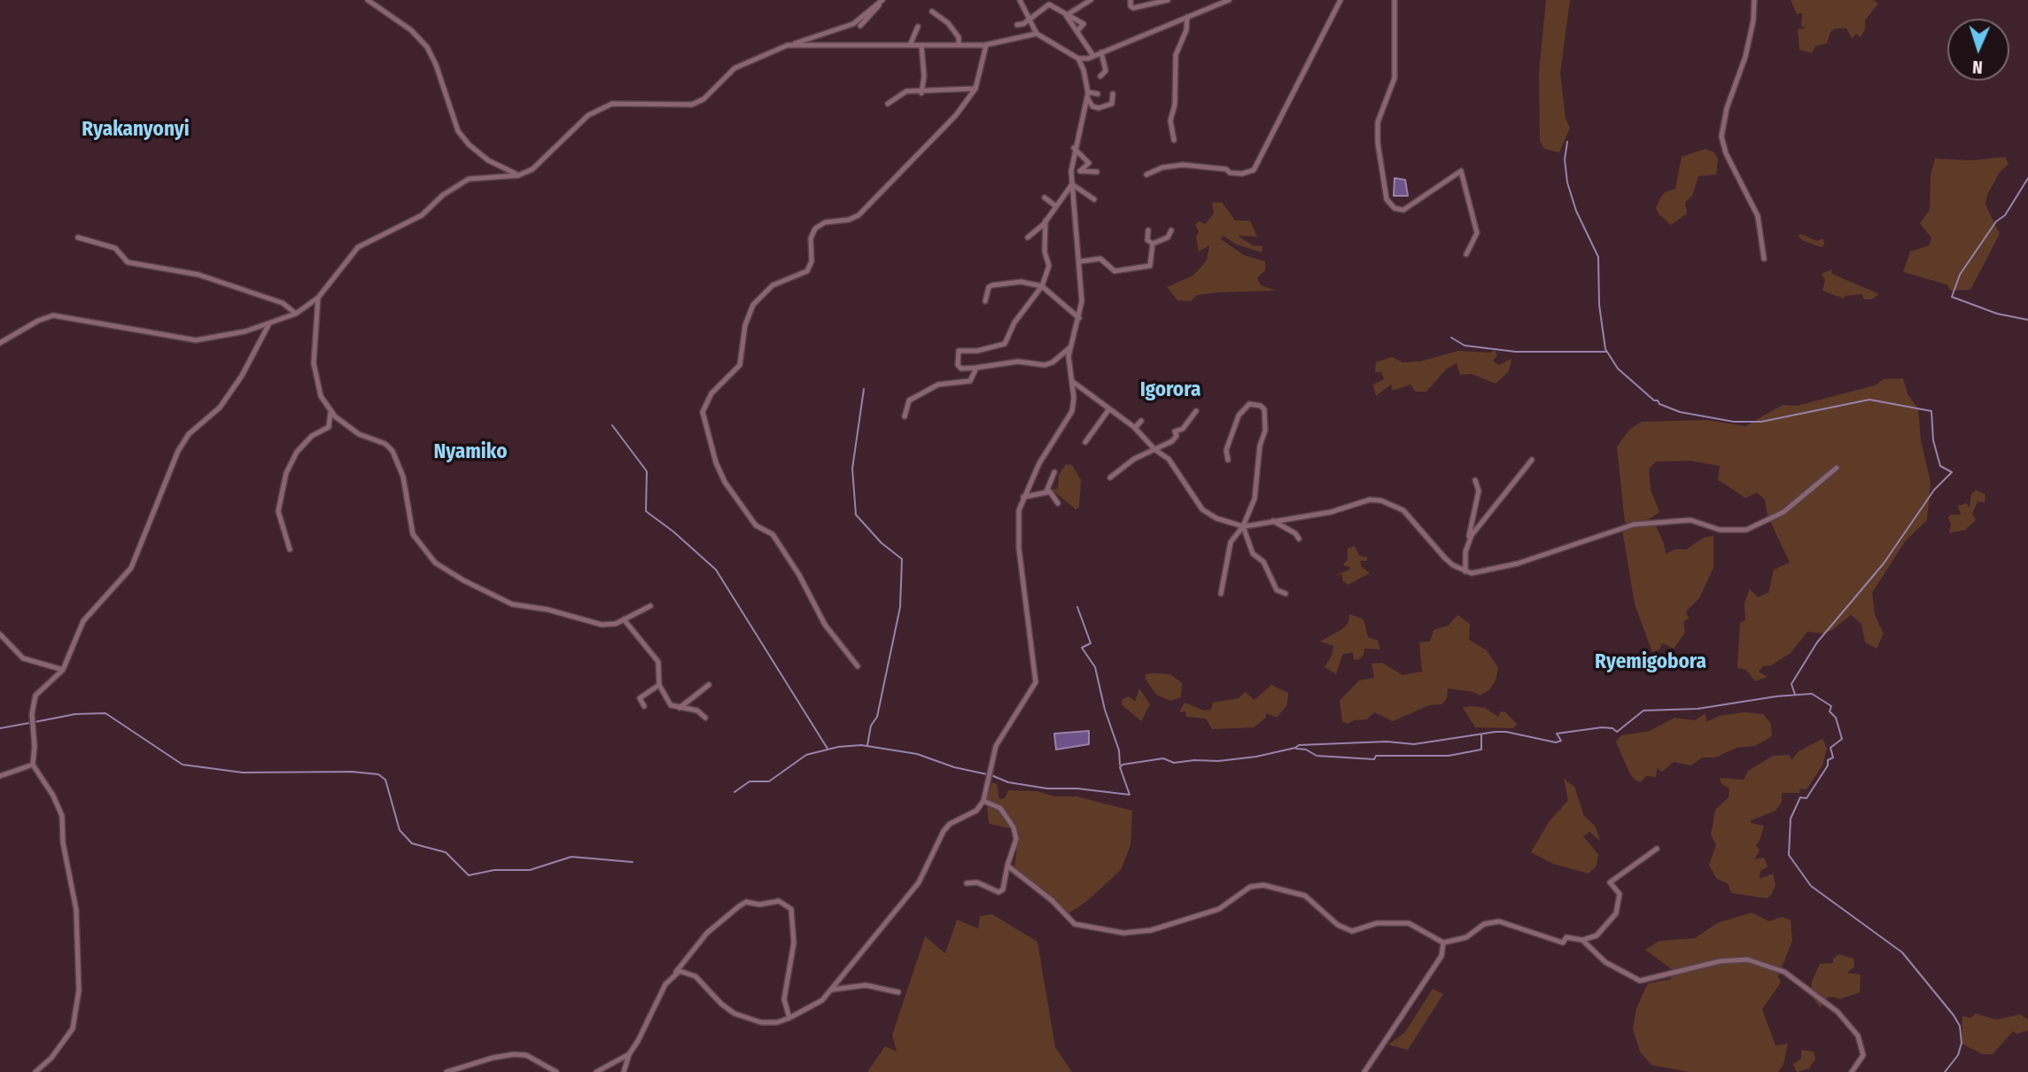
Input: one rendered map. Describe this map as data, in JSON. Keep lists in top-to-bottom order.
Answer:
{
  "districts": [
    "Ryakanyonyi",
    "Igorora",
    "Nyamiko",
    "Ryemigobora"
  ],
  "north": "bottom"
}
